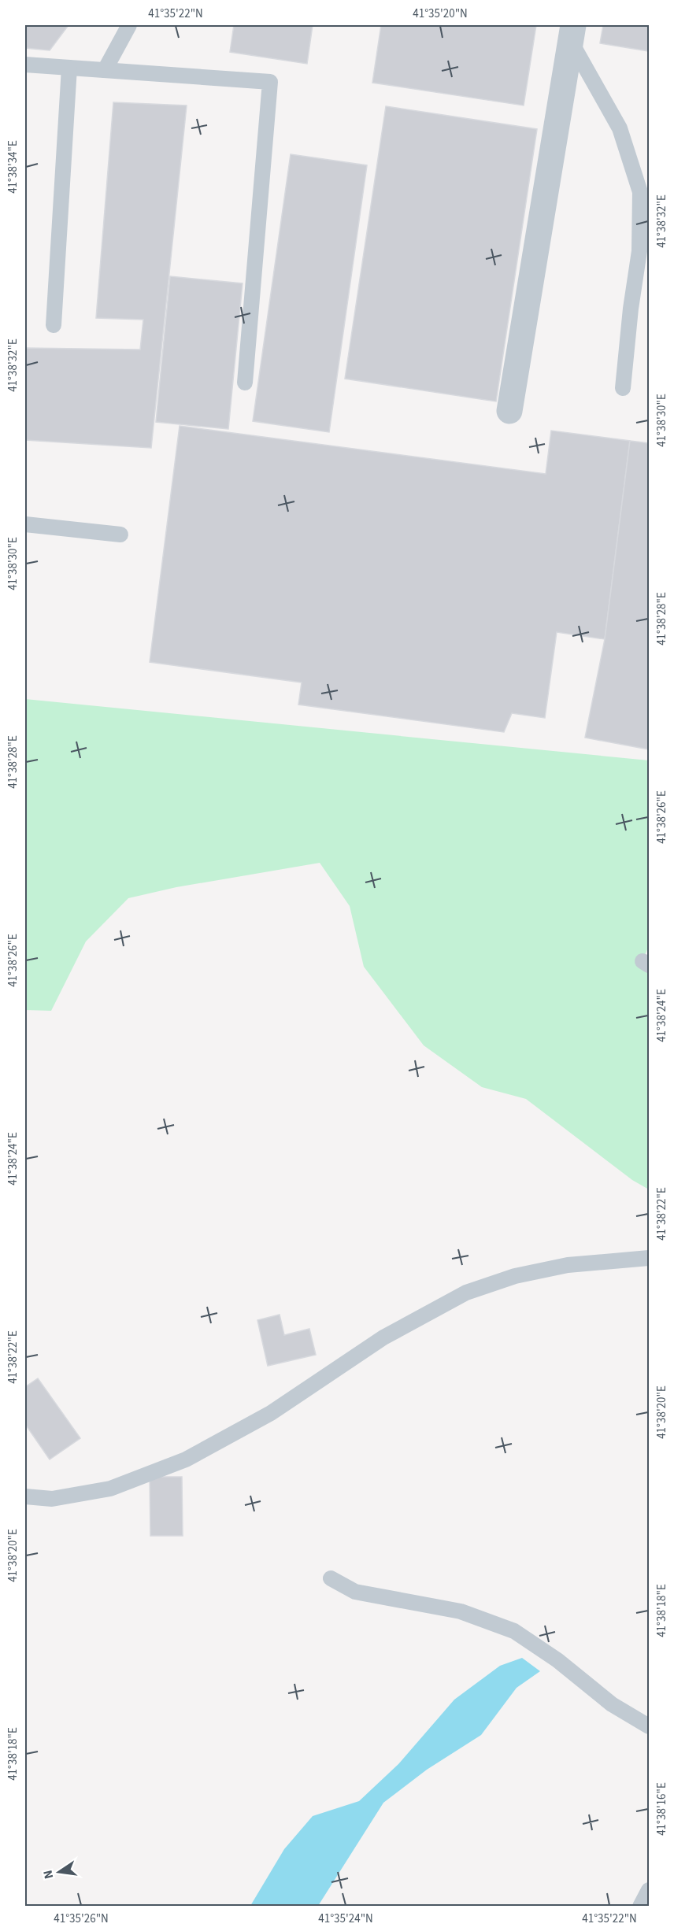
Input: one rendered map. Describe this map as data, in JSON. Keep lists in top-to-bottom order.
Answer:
{
  "north": "left",
  "coordinates": [
    "41°35'22\"N",
    "41°35'20\"N",
    "41°38'34\"E",
    "41°38'32\"E",
    "41°38'30\"E",
    "41°38'28\"E",
    "41°38'26\"E",
    "41°38'24\"E",
    "41°38'22\"E",
    "41°38'20\"E",
    "41°38'18\"E",
    "41°38'16\"E",
    "41°35'26\"N",
    "41°35'24\"N"
  ]
}
